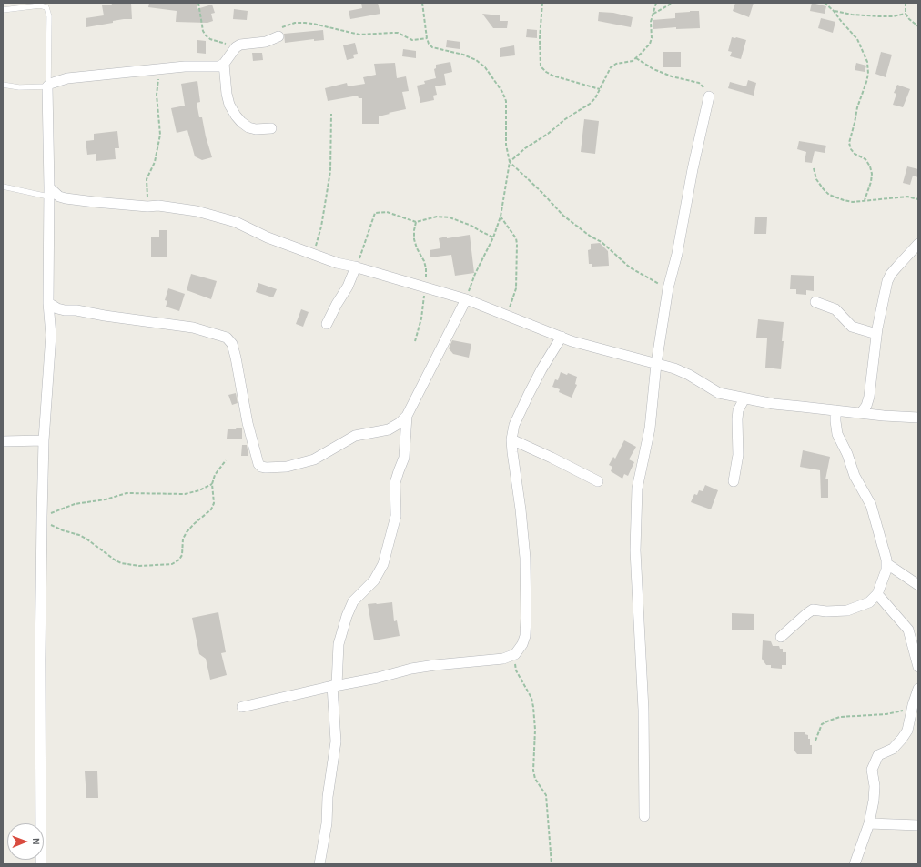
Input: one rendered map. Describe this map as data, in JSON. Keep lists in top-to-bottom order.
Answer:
{
  "north": "right"
}
